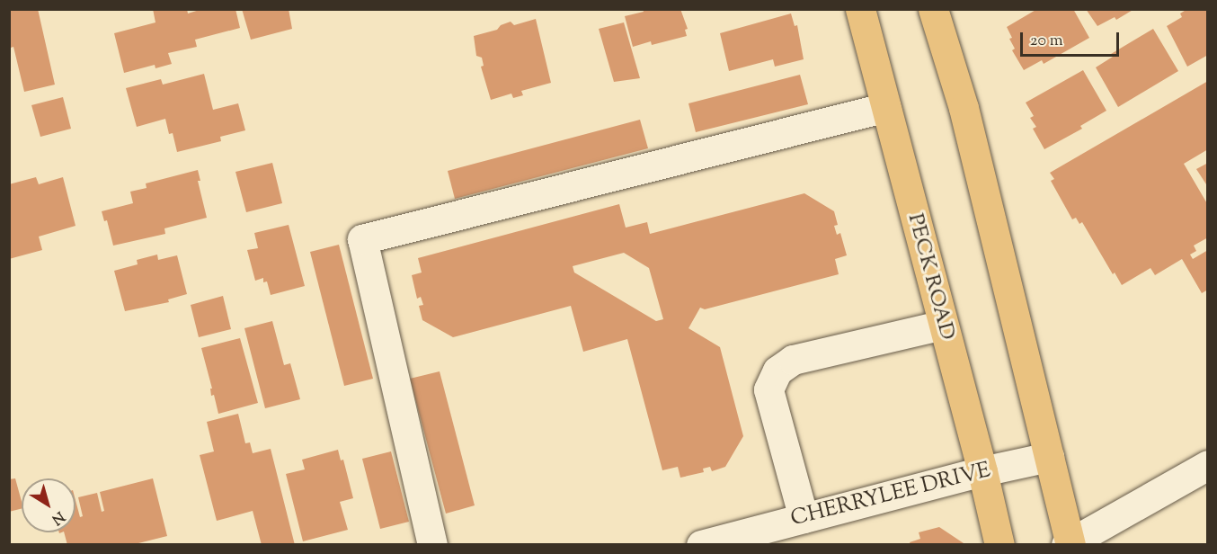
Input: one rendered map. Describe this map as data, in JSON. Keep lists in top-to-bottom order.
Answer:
{
  "streets": {
    "main road": ["PECK ROAD"],
    "street": ["CHERRYLEE DRIVE"]
  },
  "crossings": [
    ["PECK ROAD", "CHERRYLEE DRIVE"]
  ],
  "scale_bar": "20 m",
  "north": "bottom right"
}
